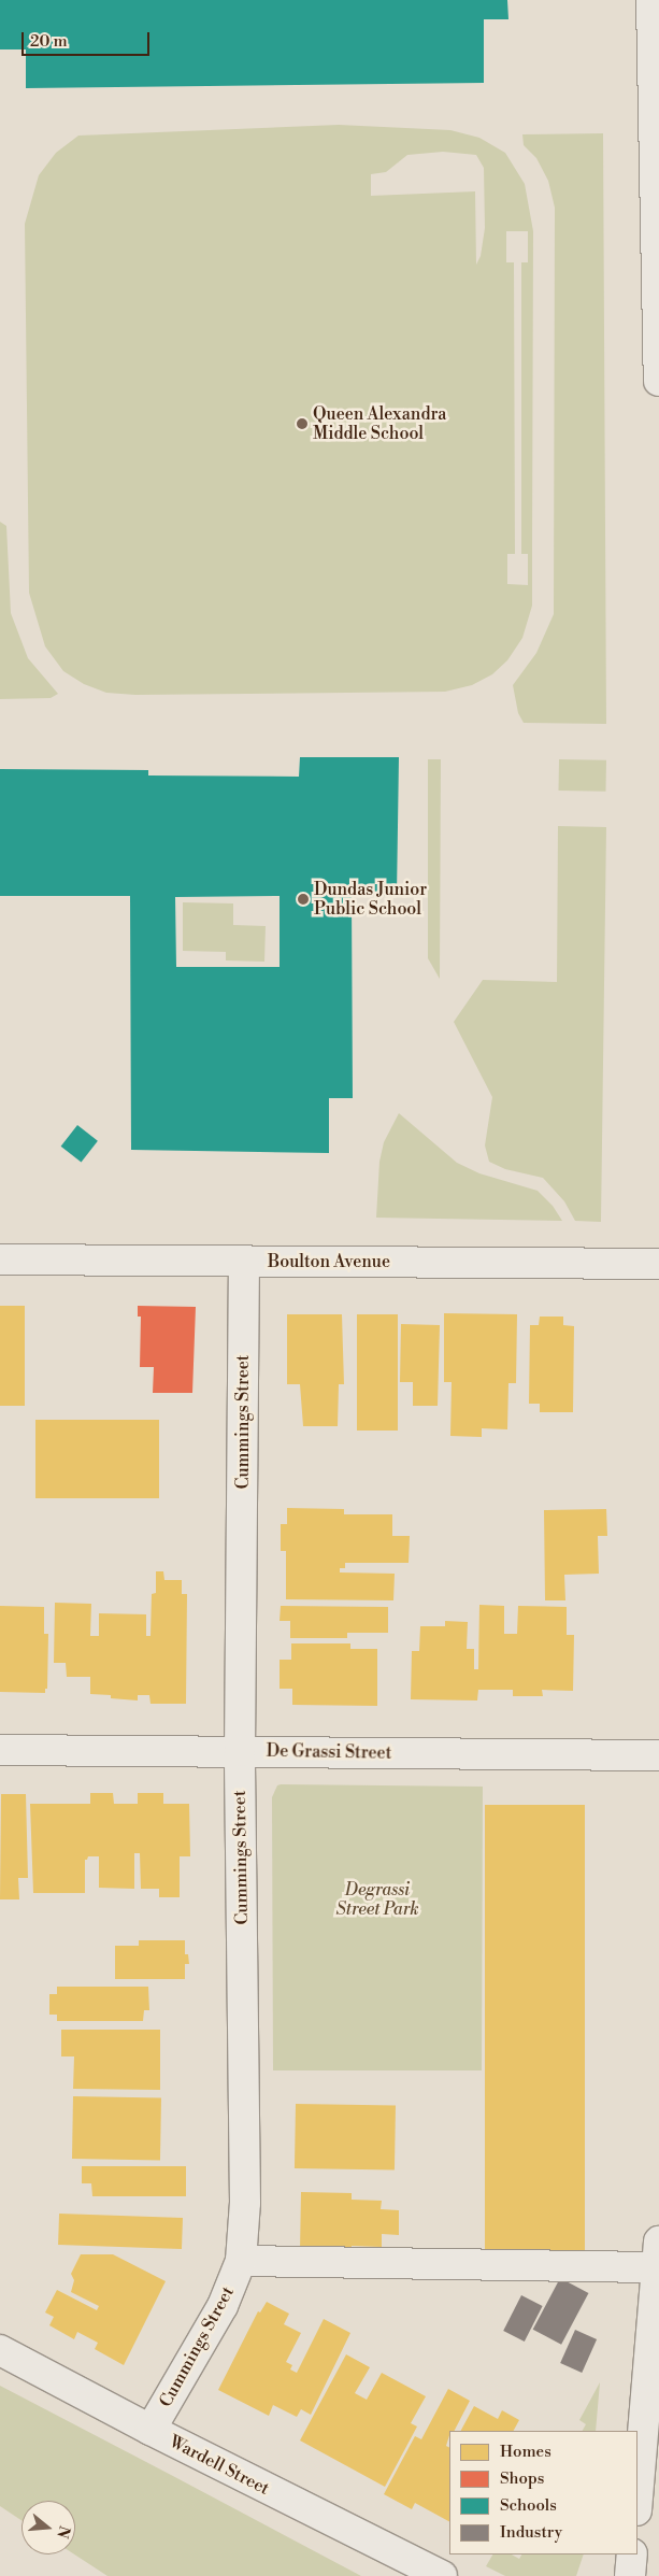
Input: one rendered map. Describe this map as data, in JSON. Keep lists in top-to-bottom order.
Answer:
{
  "streets": {
    "street": [
      "Boulton Avenue",
      "Cummings Street",
      "De Grassi Street",
      "Wardell Street"
    ]
  },
  "crossings": [
    ["Boulton Avenue", "Cummings Street"],
    ["Cummings Street", "De Grassi Street"],
    ["Cummings Street", "Wardell Street"]
  ],
  "parks": ["Degrassi Street Park"],
  "places": ["Queen Alexandra Middle School", "Dundas Junior Public School"],
  "legend": [
    "Homes",
    "Shops",
    "Schools",
    "Industry"
  ],
  "scale_bar": "20 m",
  "north": "right"
}
